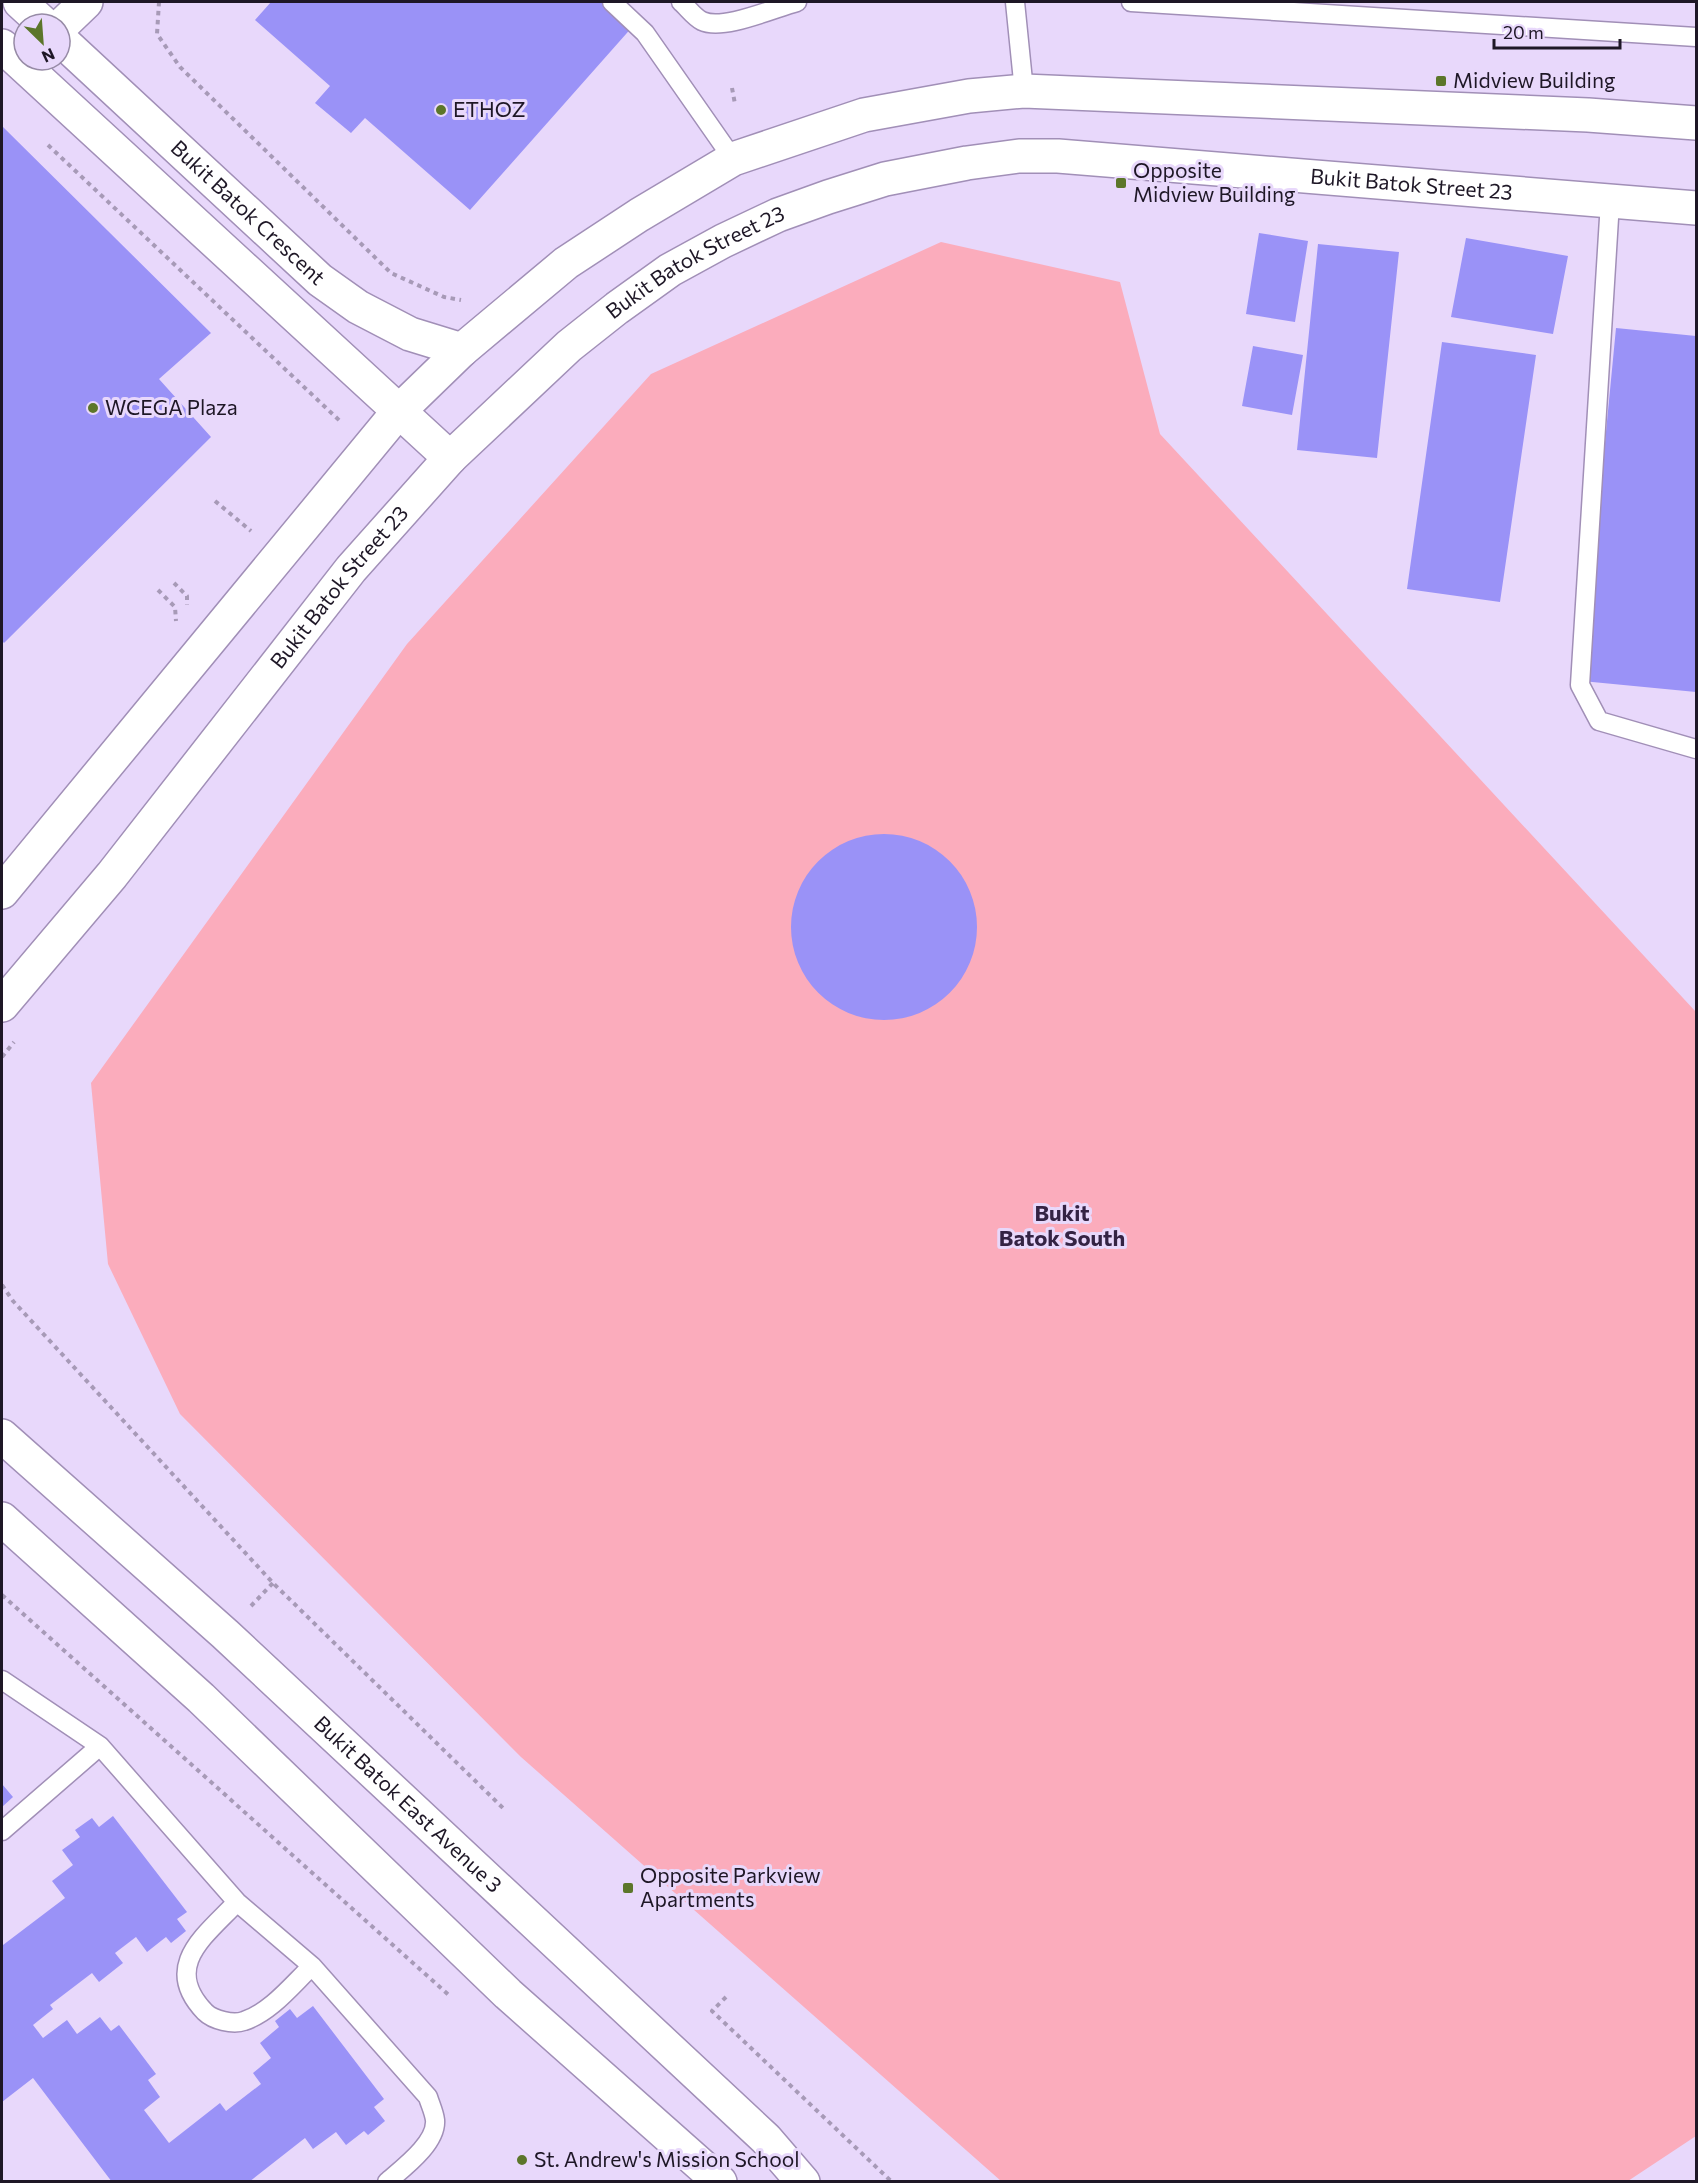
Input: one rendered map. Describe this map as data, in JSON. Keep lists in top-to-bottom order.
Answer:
{
  "streets": {
    "street": ["Bukit Batok Street 23", "Bukit Batok Crescent", "Bukit Batok East Avenue 3"]
  },
  "districts": ["Bukit Batok South"],
  "places": {
    "transit": ["Midview Building", "Opposite Midview Building", "Opposite Parkview Apartments"],
    "other": ["ETHOZ", "WCEGA Plaza", "St. Andrew's Mission School"]
  },
  "scale_bar": "20 m",
  "north": "bottom right"
}
